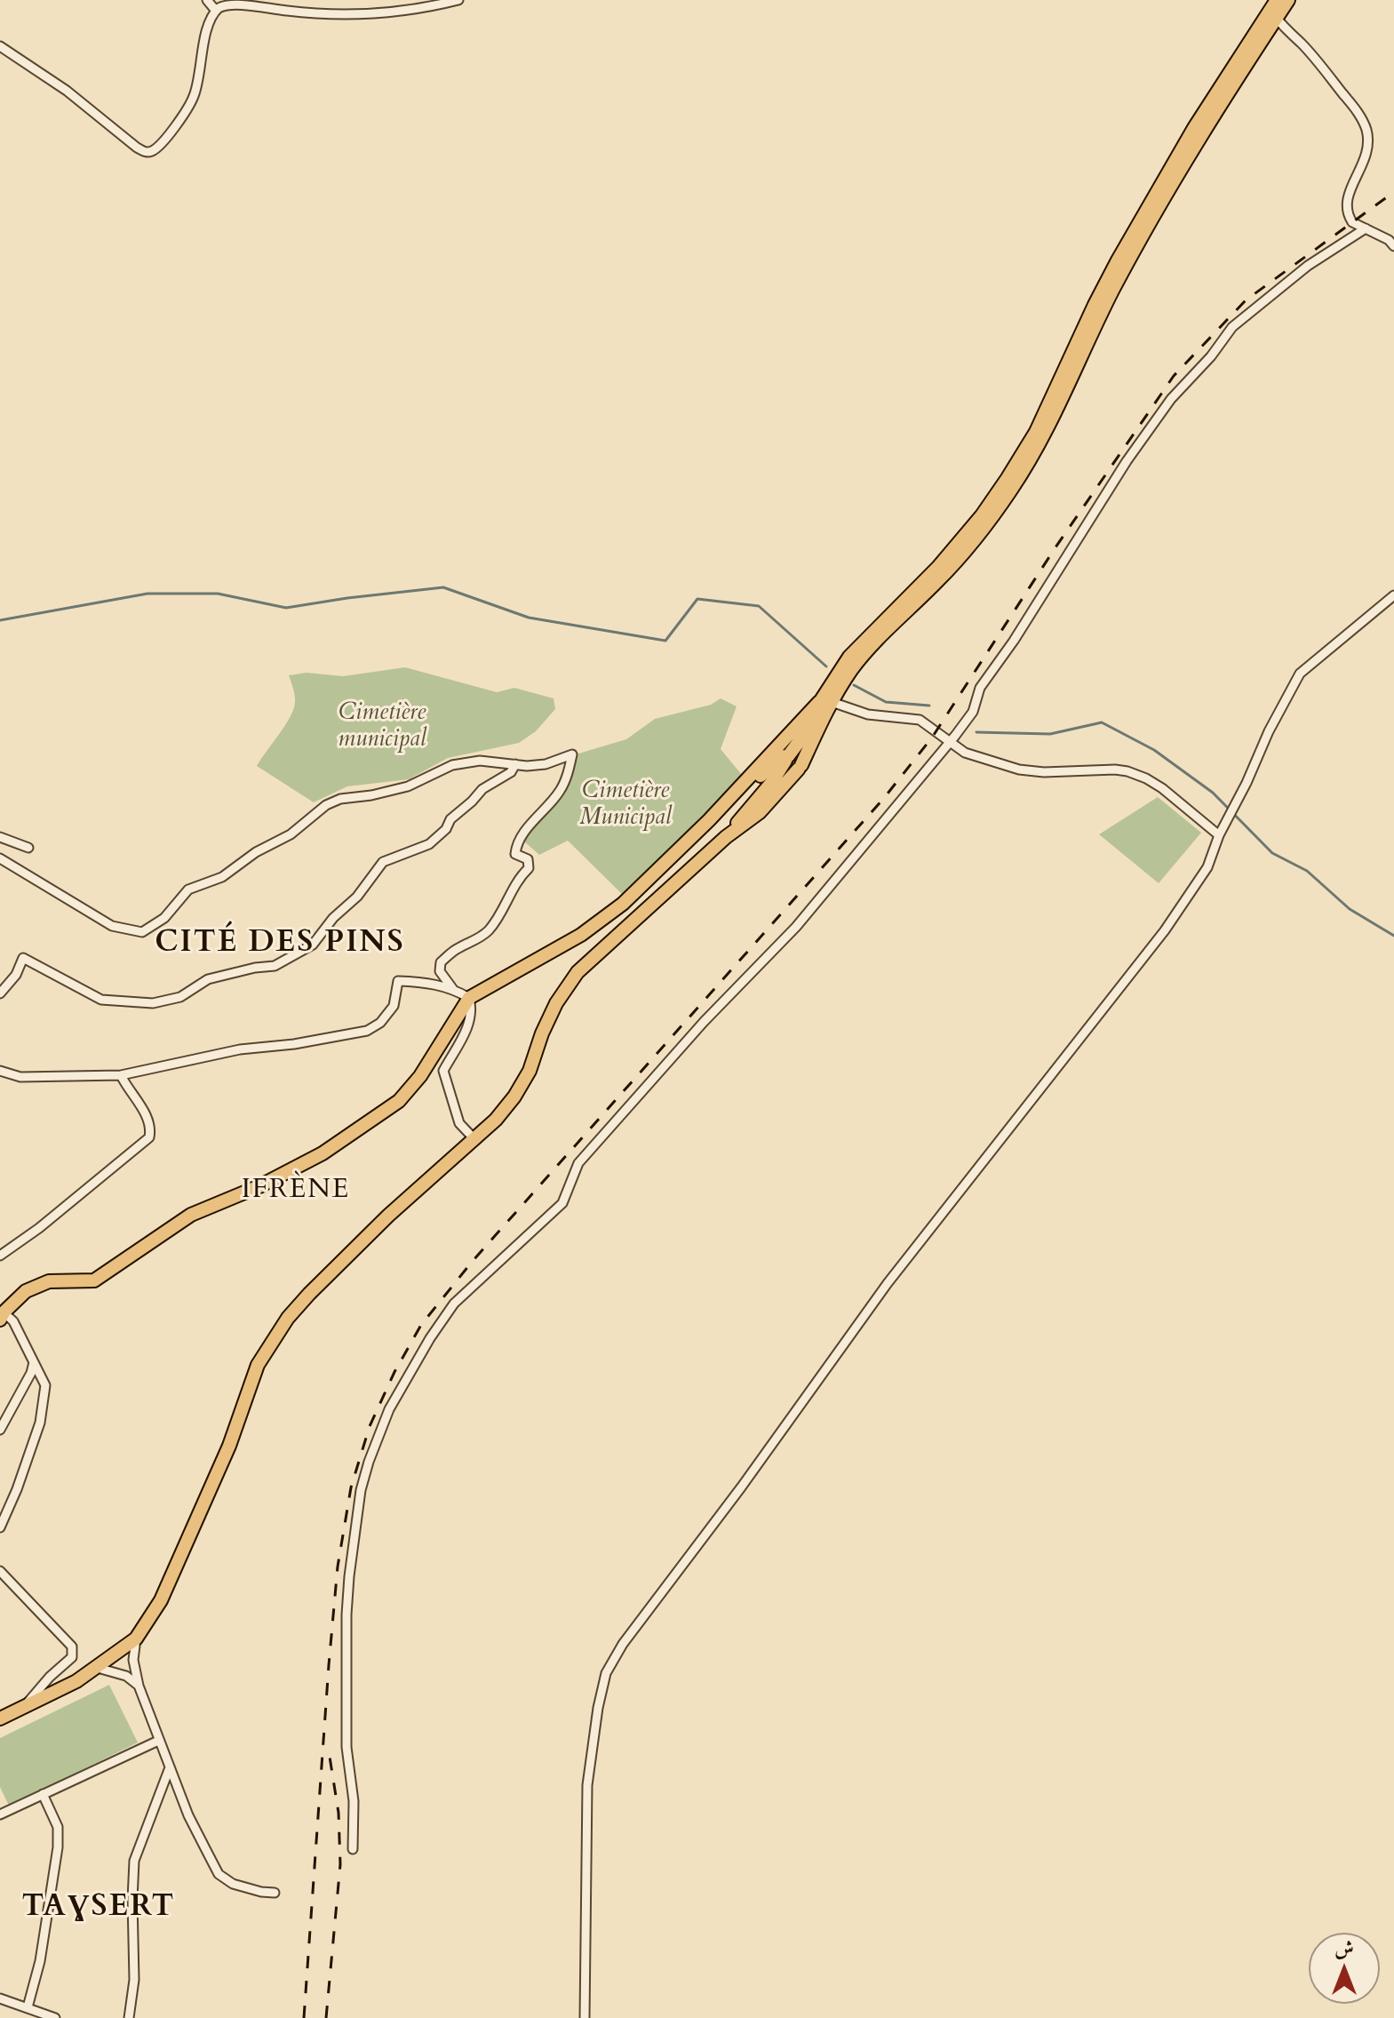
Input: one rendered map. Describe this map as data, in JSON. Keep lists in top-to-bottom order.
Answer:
{
  "districts": ["CITÉ DES PINS", "IFRÈNE", "TAƔSERT"],
  "parks": ["Cimetière municipal", "Cimetière Municipal"],
  "north": "top"
}
